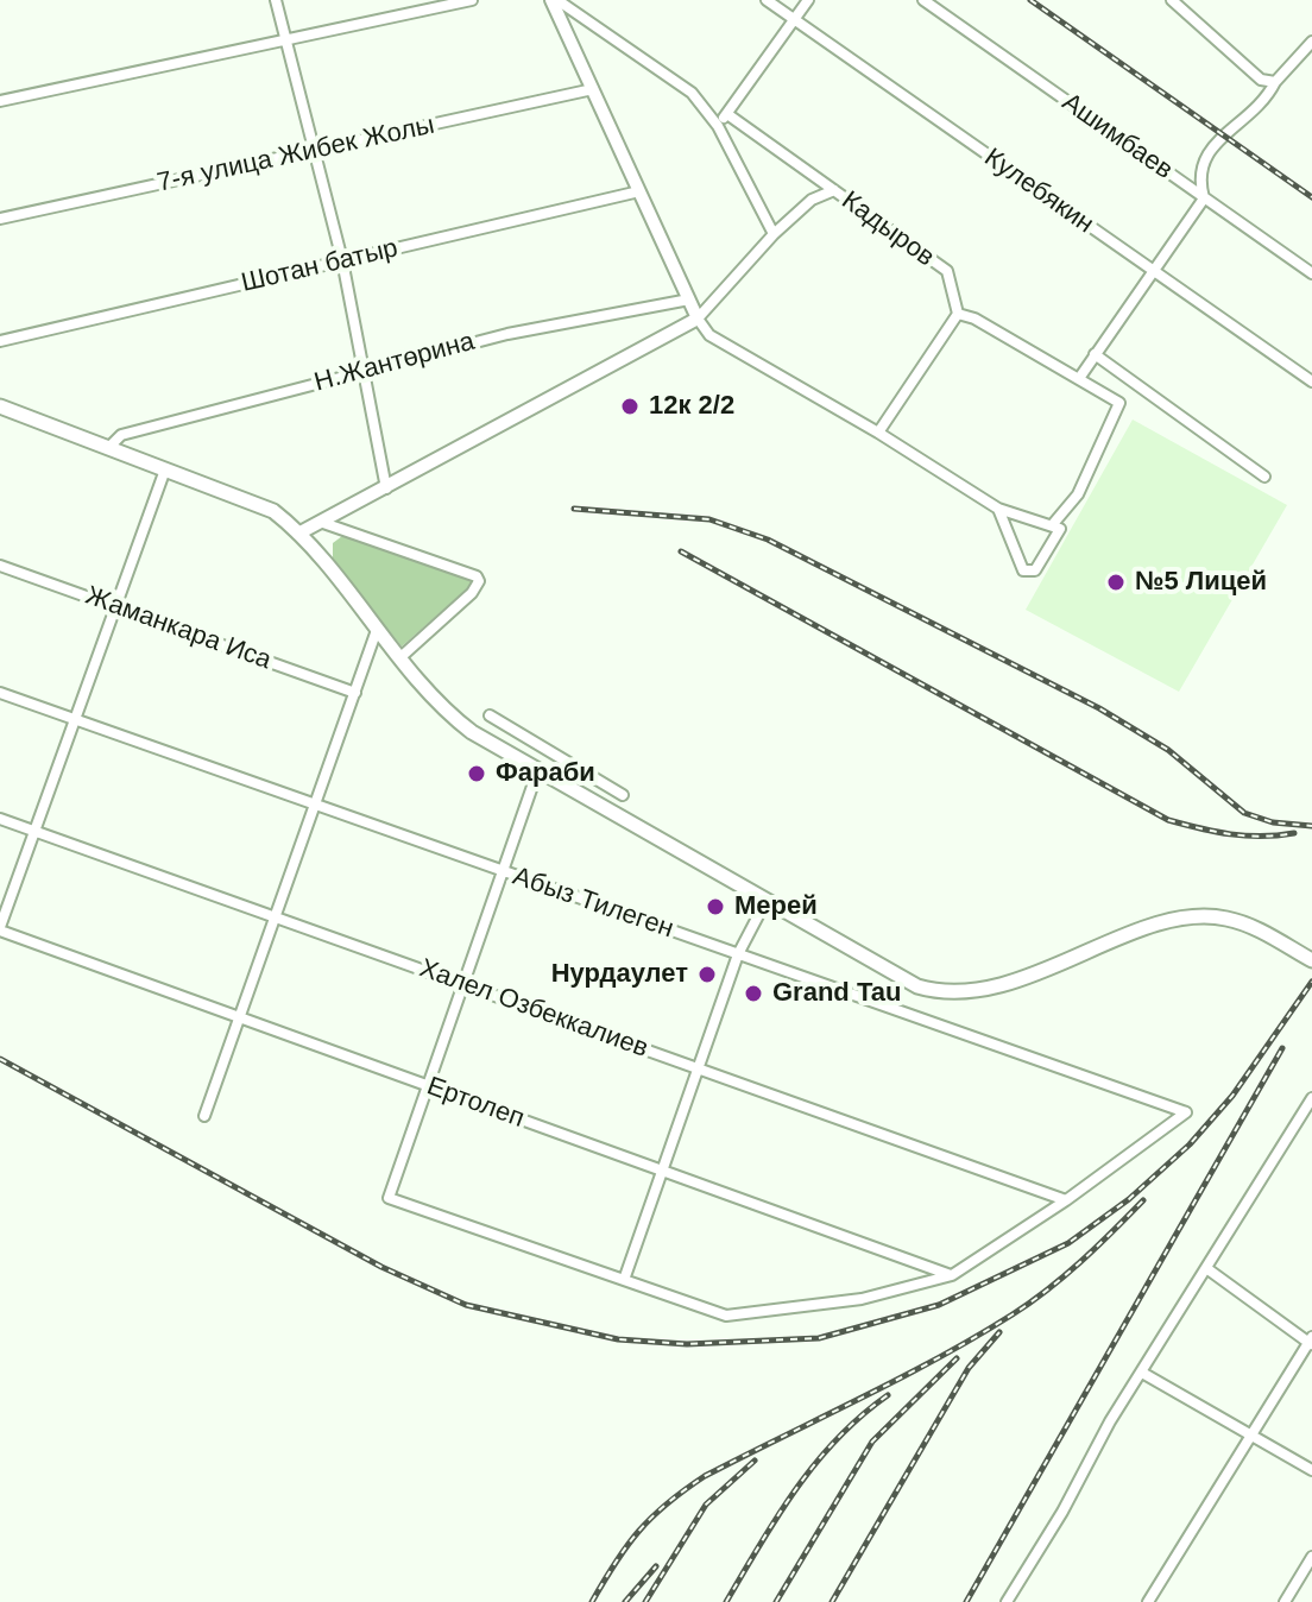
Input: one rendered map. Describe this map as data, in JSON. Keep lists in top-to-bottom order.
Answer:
{
  "streets": {
    "street": [
      "Ашимбаев",
      "7-я улица Жибек Жолы",
      "Кулебякин",
      "Кадыров",
      "Шотан батыр",
      "Н.Жантөрина",
      "Жаманкара Иса",
      "Абыз Тилеген",
      "Халел Озбеккалиев",
      "Ертолеп"
    ]
  },
  "crossings": [
    ["Абыз Тилеген", "Халел Озбеккалиев"]
  ],
  "places": [
    "12к 2/2",
    "№5 Лицей",
    "Фараби",
    "Мерей",
    "Нурдаулет",
    "Grand Tau"
  ]
}
